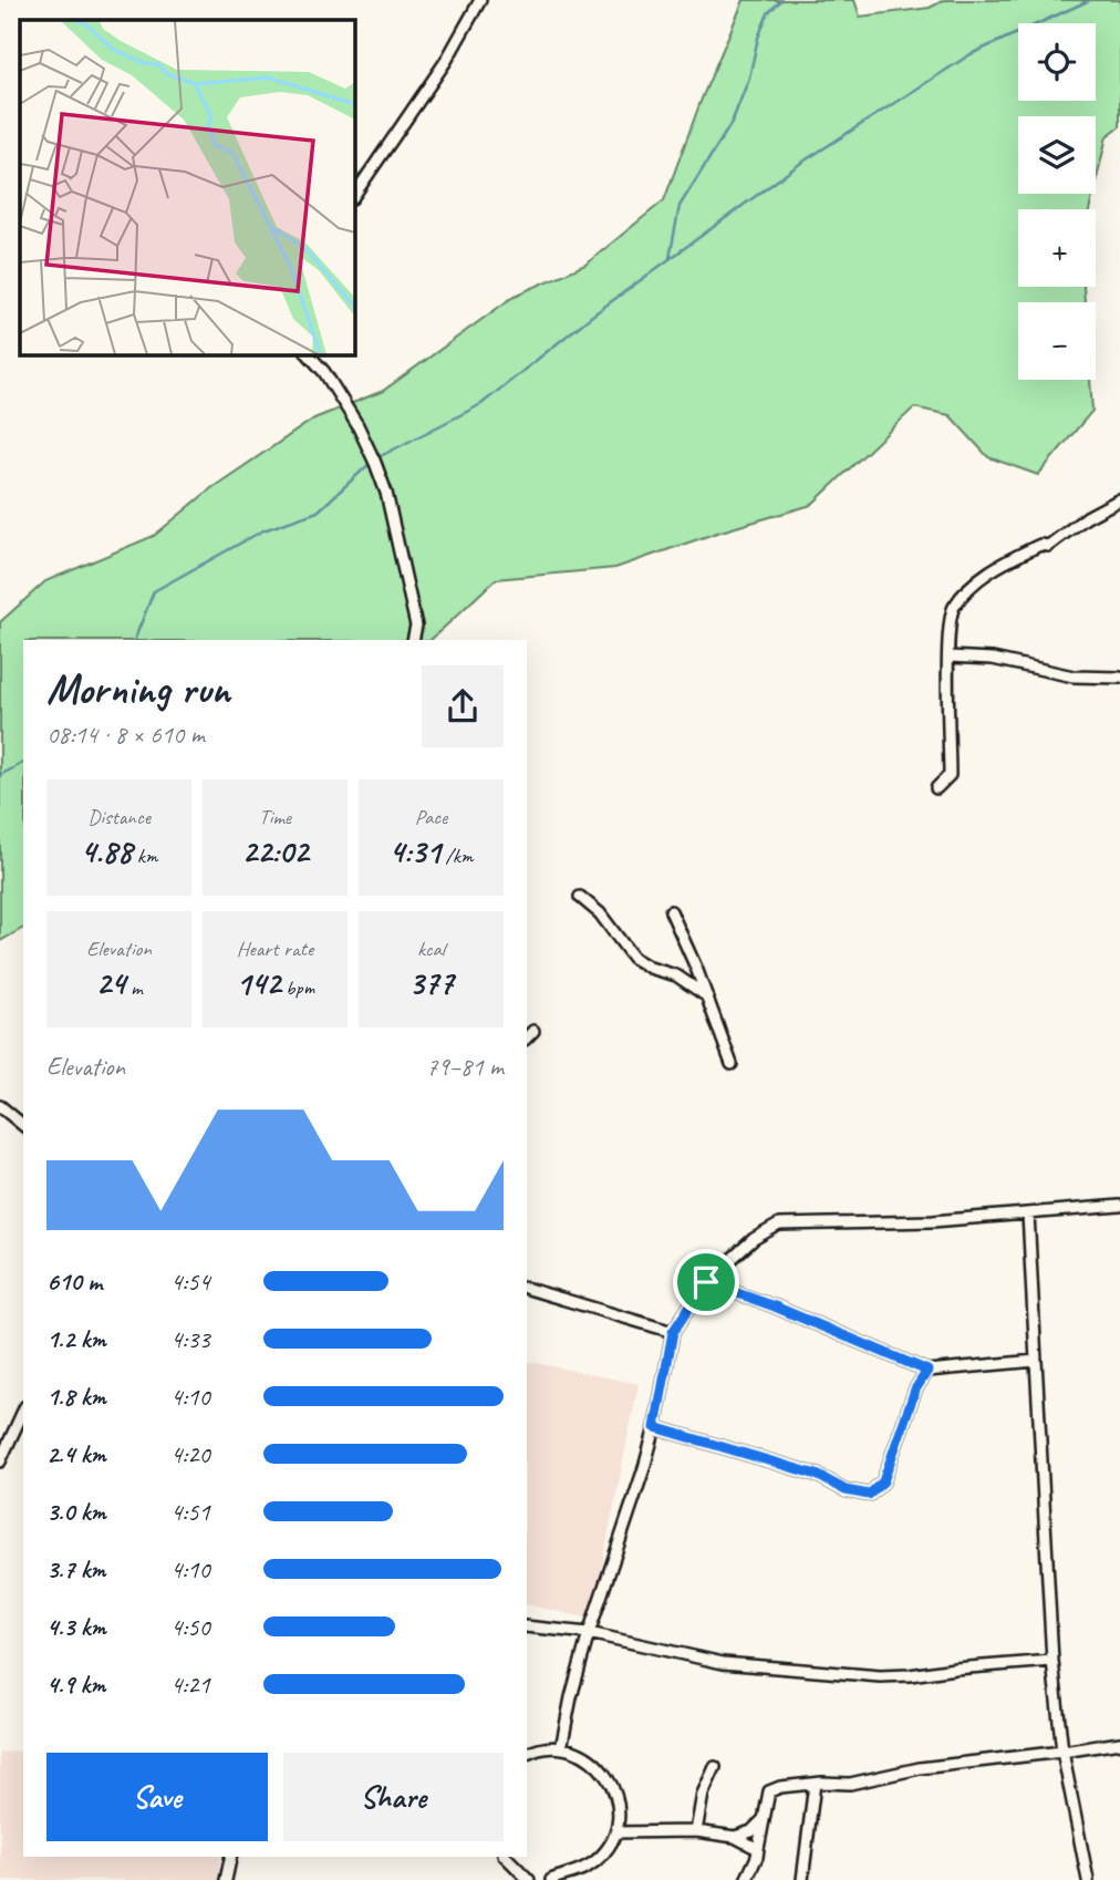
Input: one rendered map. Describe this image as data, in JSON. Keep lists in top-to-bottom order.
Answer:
{
  "page": {
    "map_buttons": ["+", "−"],
    "heading": ["Morning run", "08:14 · 8 × 610 m"],
    "stats": [
      ["Distance", "4.88 km"],
      ["Time", "22:02"],
      ["Pace", "4:31 /km"],
      ["Elevation", "24 m"],
      ["Heart rate", "142 bpm"],
      ["kcal", "377"]
    ],
    "chart": ["Elevation", "79–81 m"],
    "list": [
      {
        "name": "610 m",
        "note": "4:54"
      },
      {
        "name": "1.2 km",
        "note": "4:33"
      },
      {
        "name": "1.8 km",
        "note": "4:10"
      },
      {
        "name": "2.4 km",
        "note": "4:20"
      },
      {
        "name": "3.0 km",
        "note": "4:51"
      },
      {
        "name": "3.7 km",
        "note": "4:10"
      },
      {
        "name": "4.3 km",
        "note": "4:50"
      },
      {
        "name": "4.9 km",
        "note": "4:21"
      }
    ],
    "buttons": ["Save", "Share"]
  }
}
